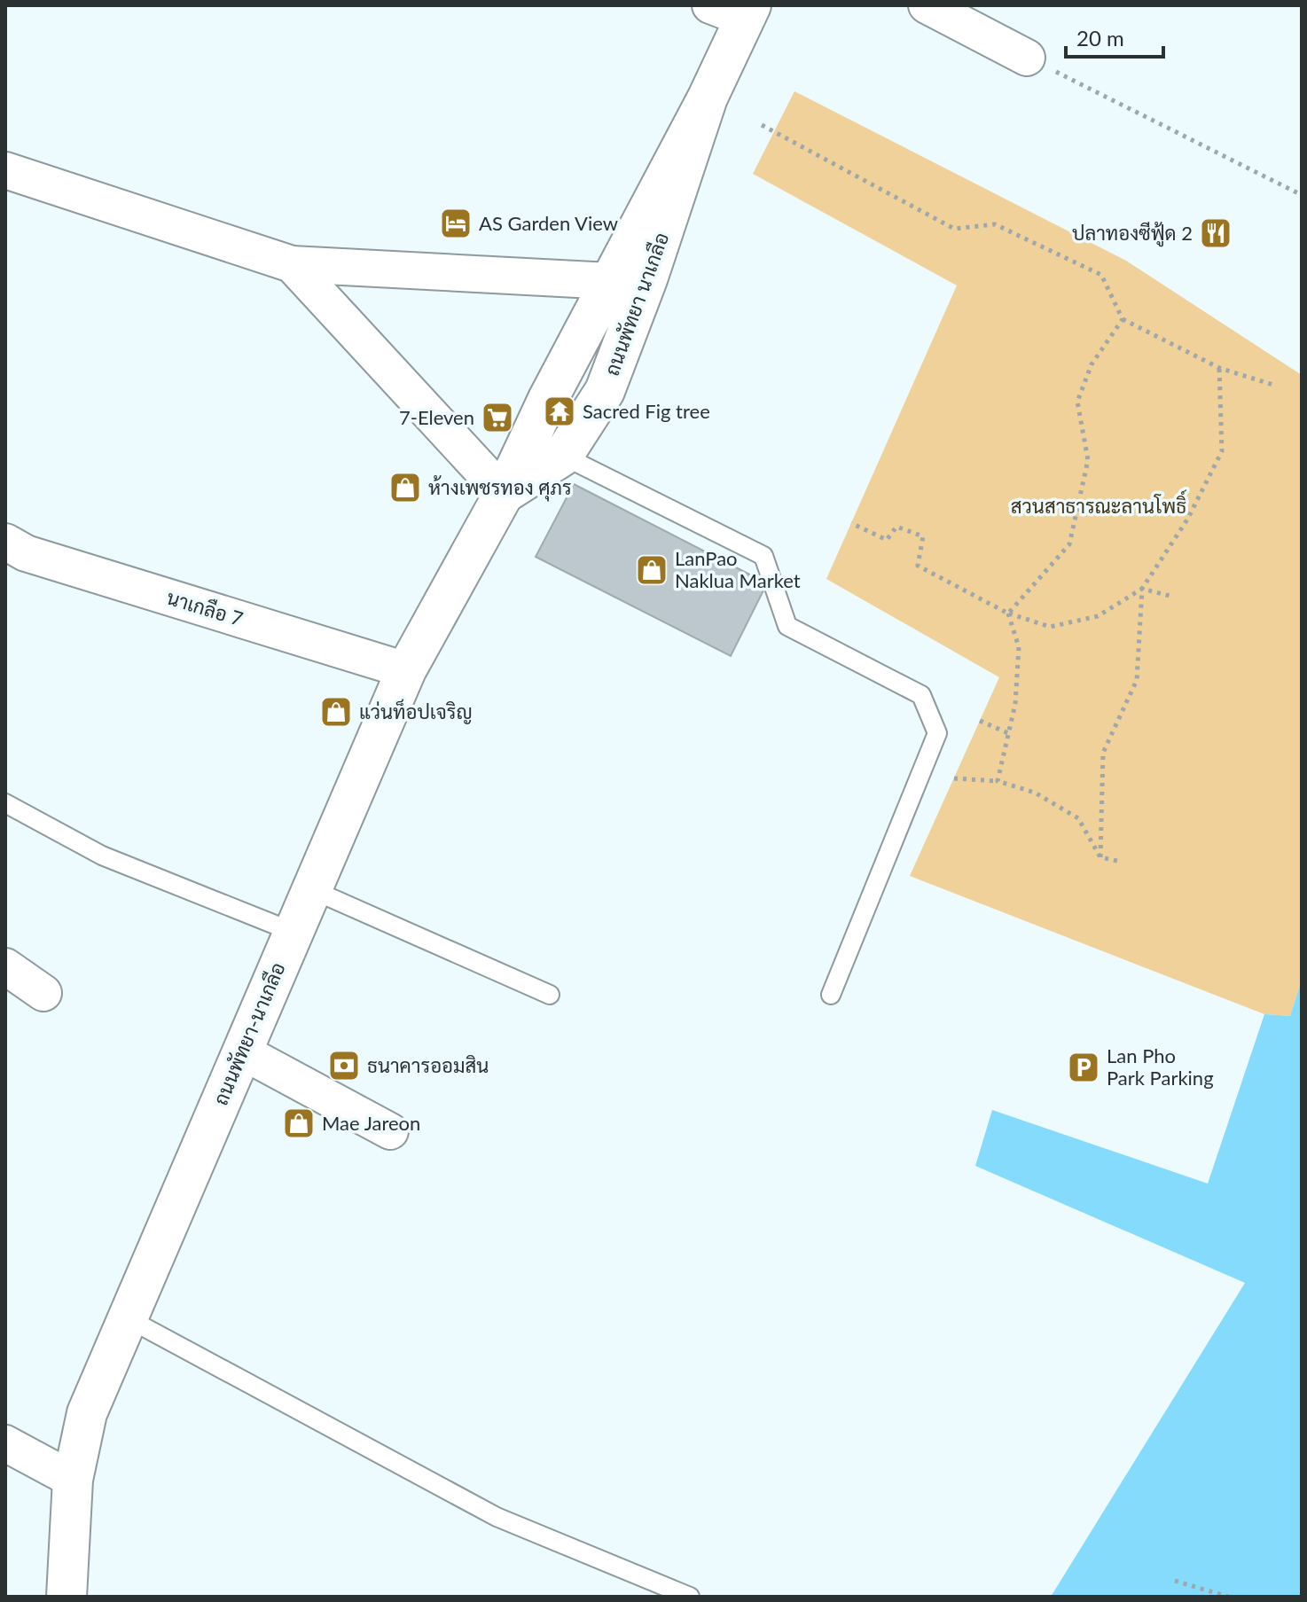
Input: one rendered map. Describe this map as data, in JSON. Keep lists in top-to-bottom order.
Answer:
{
  "streets": {
    "street": ["ถนนพัทยา นาเกลือ", "นาเกลือ 7", "ถนนพัทยา-นาเกลือ"]
  },
  "crossings": [
    ["ถนนพัทยา นาเกลือ", "ถนนพัทยา-นาเกลือ"],
    ["นาเกลือ 7", "ถนนพัทยา-นาเกลือ"]
  ],
  "parks": ["สวนสาธารณะลานโพธิ์"],
  "places": {
    "hotel": ["AS Garden View"],
    "restaurant": ["ปลาทองซีฟู้ด 2"],
    "temple": ["Sacred Fig tree"],
    "supermarket": ["7-Eleven"],
    "shop": [
      "ห้างเพชรทอง ศุภร",
      "LanPao Naklua Market",
      "แว่นท็อปเจริญ",
      "Mae Jareon"
    ],
    "bank": ["ธนาคารออมสิน"],
    "parking": ["Lan Pho Park Parking"]
  },
  "scale_bar": "20 m"
}
